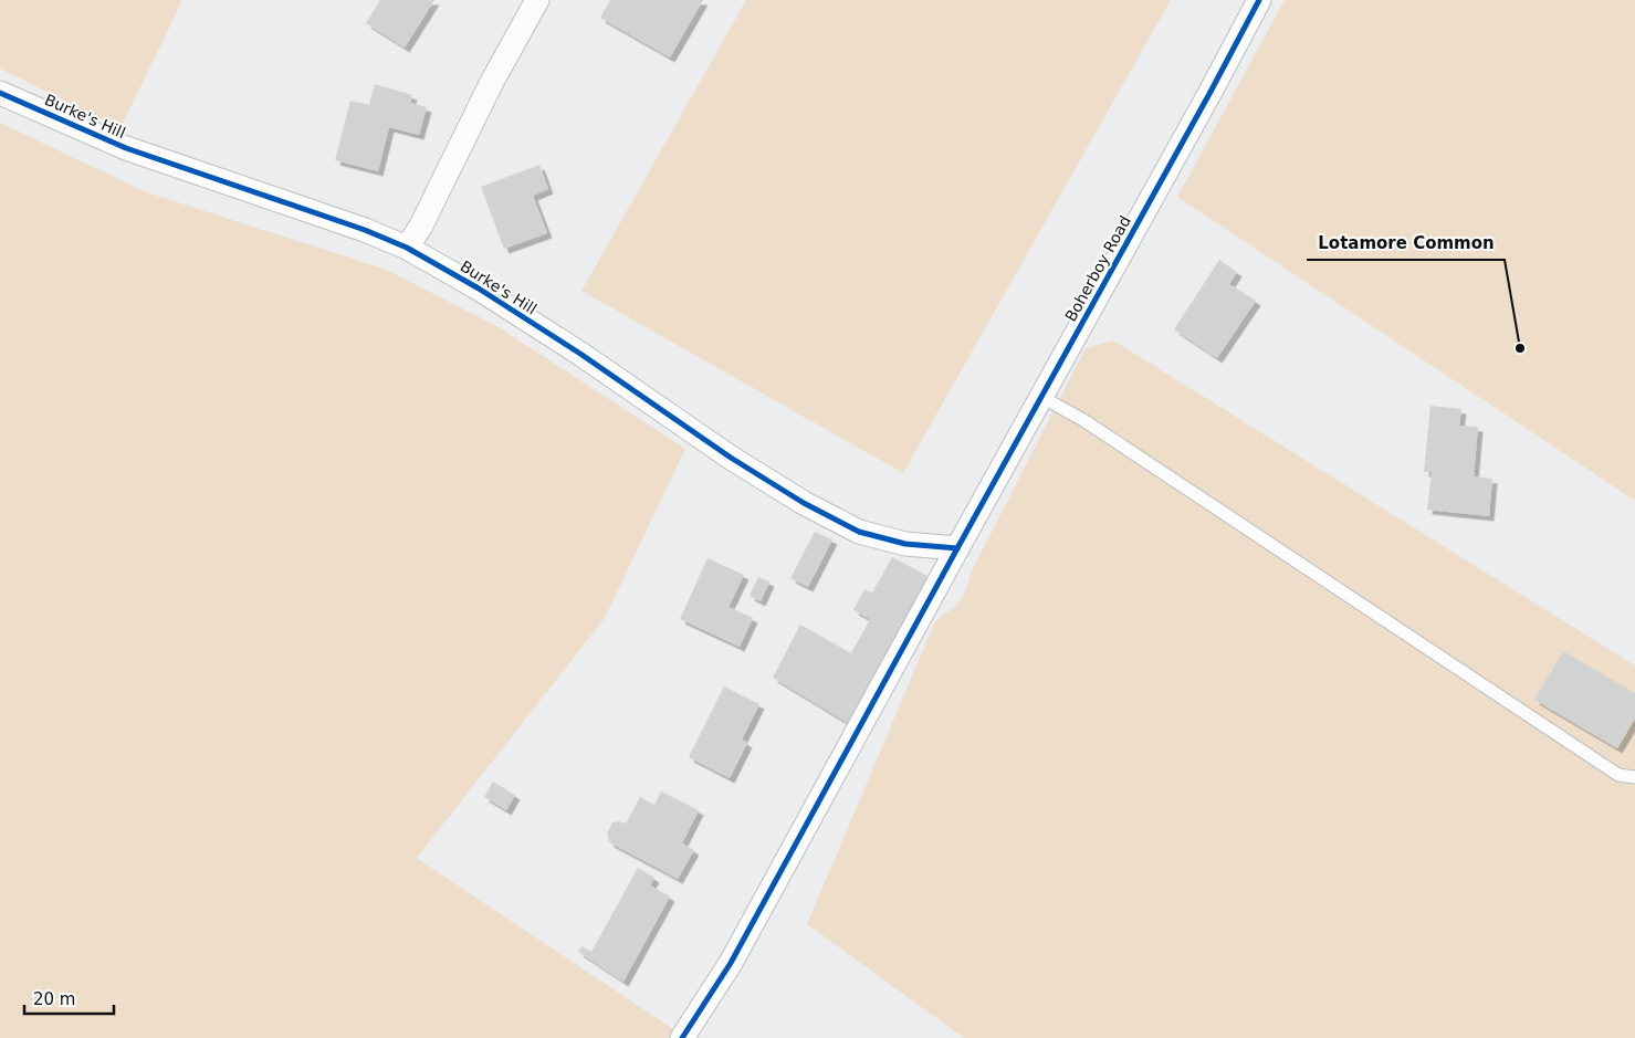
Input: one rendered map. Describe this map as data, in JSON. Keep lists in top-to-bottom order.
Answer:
{
  "streets": {
    "street": ["Burke's Hill", "Boherboy Road"]
  },
  "crossings": [
    ["Burke's Hill", "Boherboy Road"]
  ],
  "places": ["Lotamore Common"],
  "scale_bar": "20 m"
}
